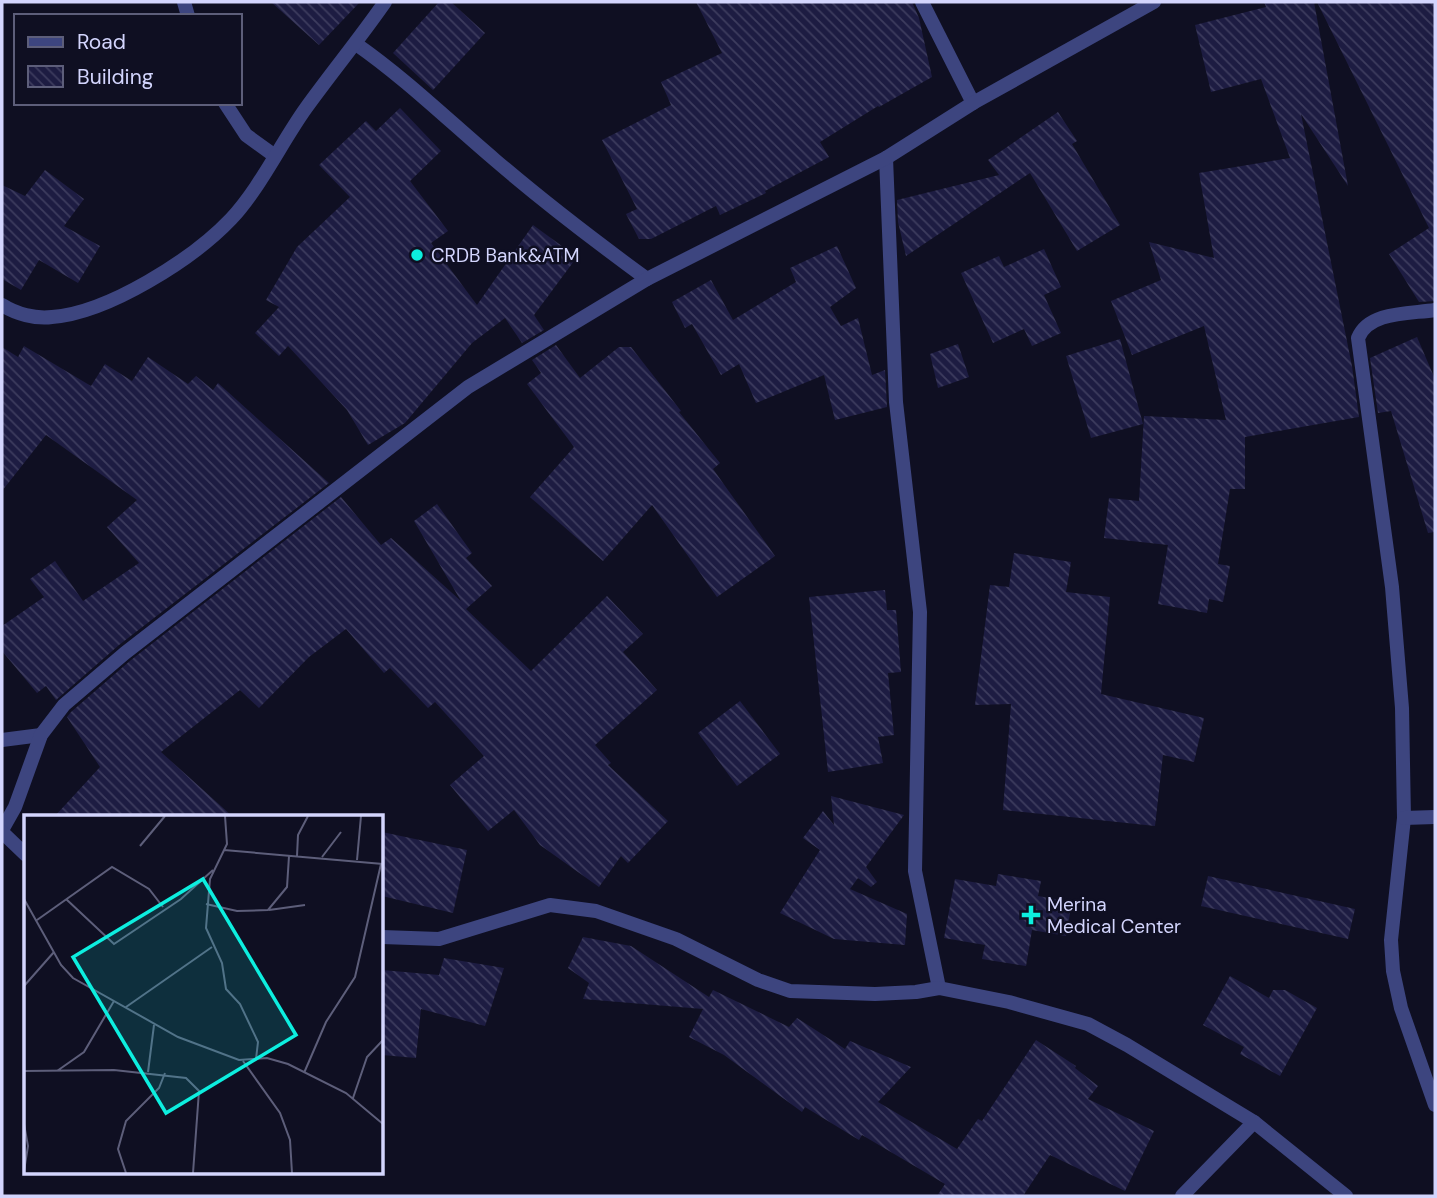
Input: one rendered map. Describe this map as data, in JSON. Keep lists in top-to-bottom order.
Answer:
{
  "places": {
    "other": ["CRDB Bank&ATM"],
    "health": ["Merina Medical Center"]
  },
  "legend": ["Road", "Building"]
}
